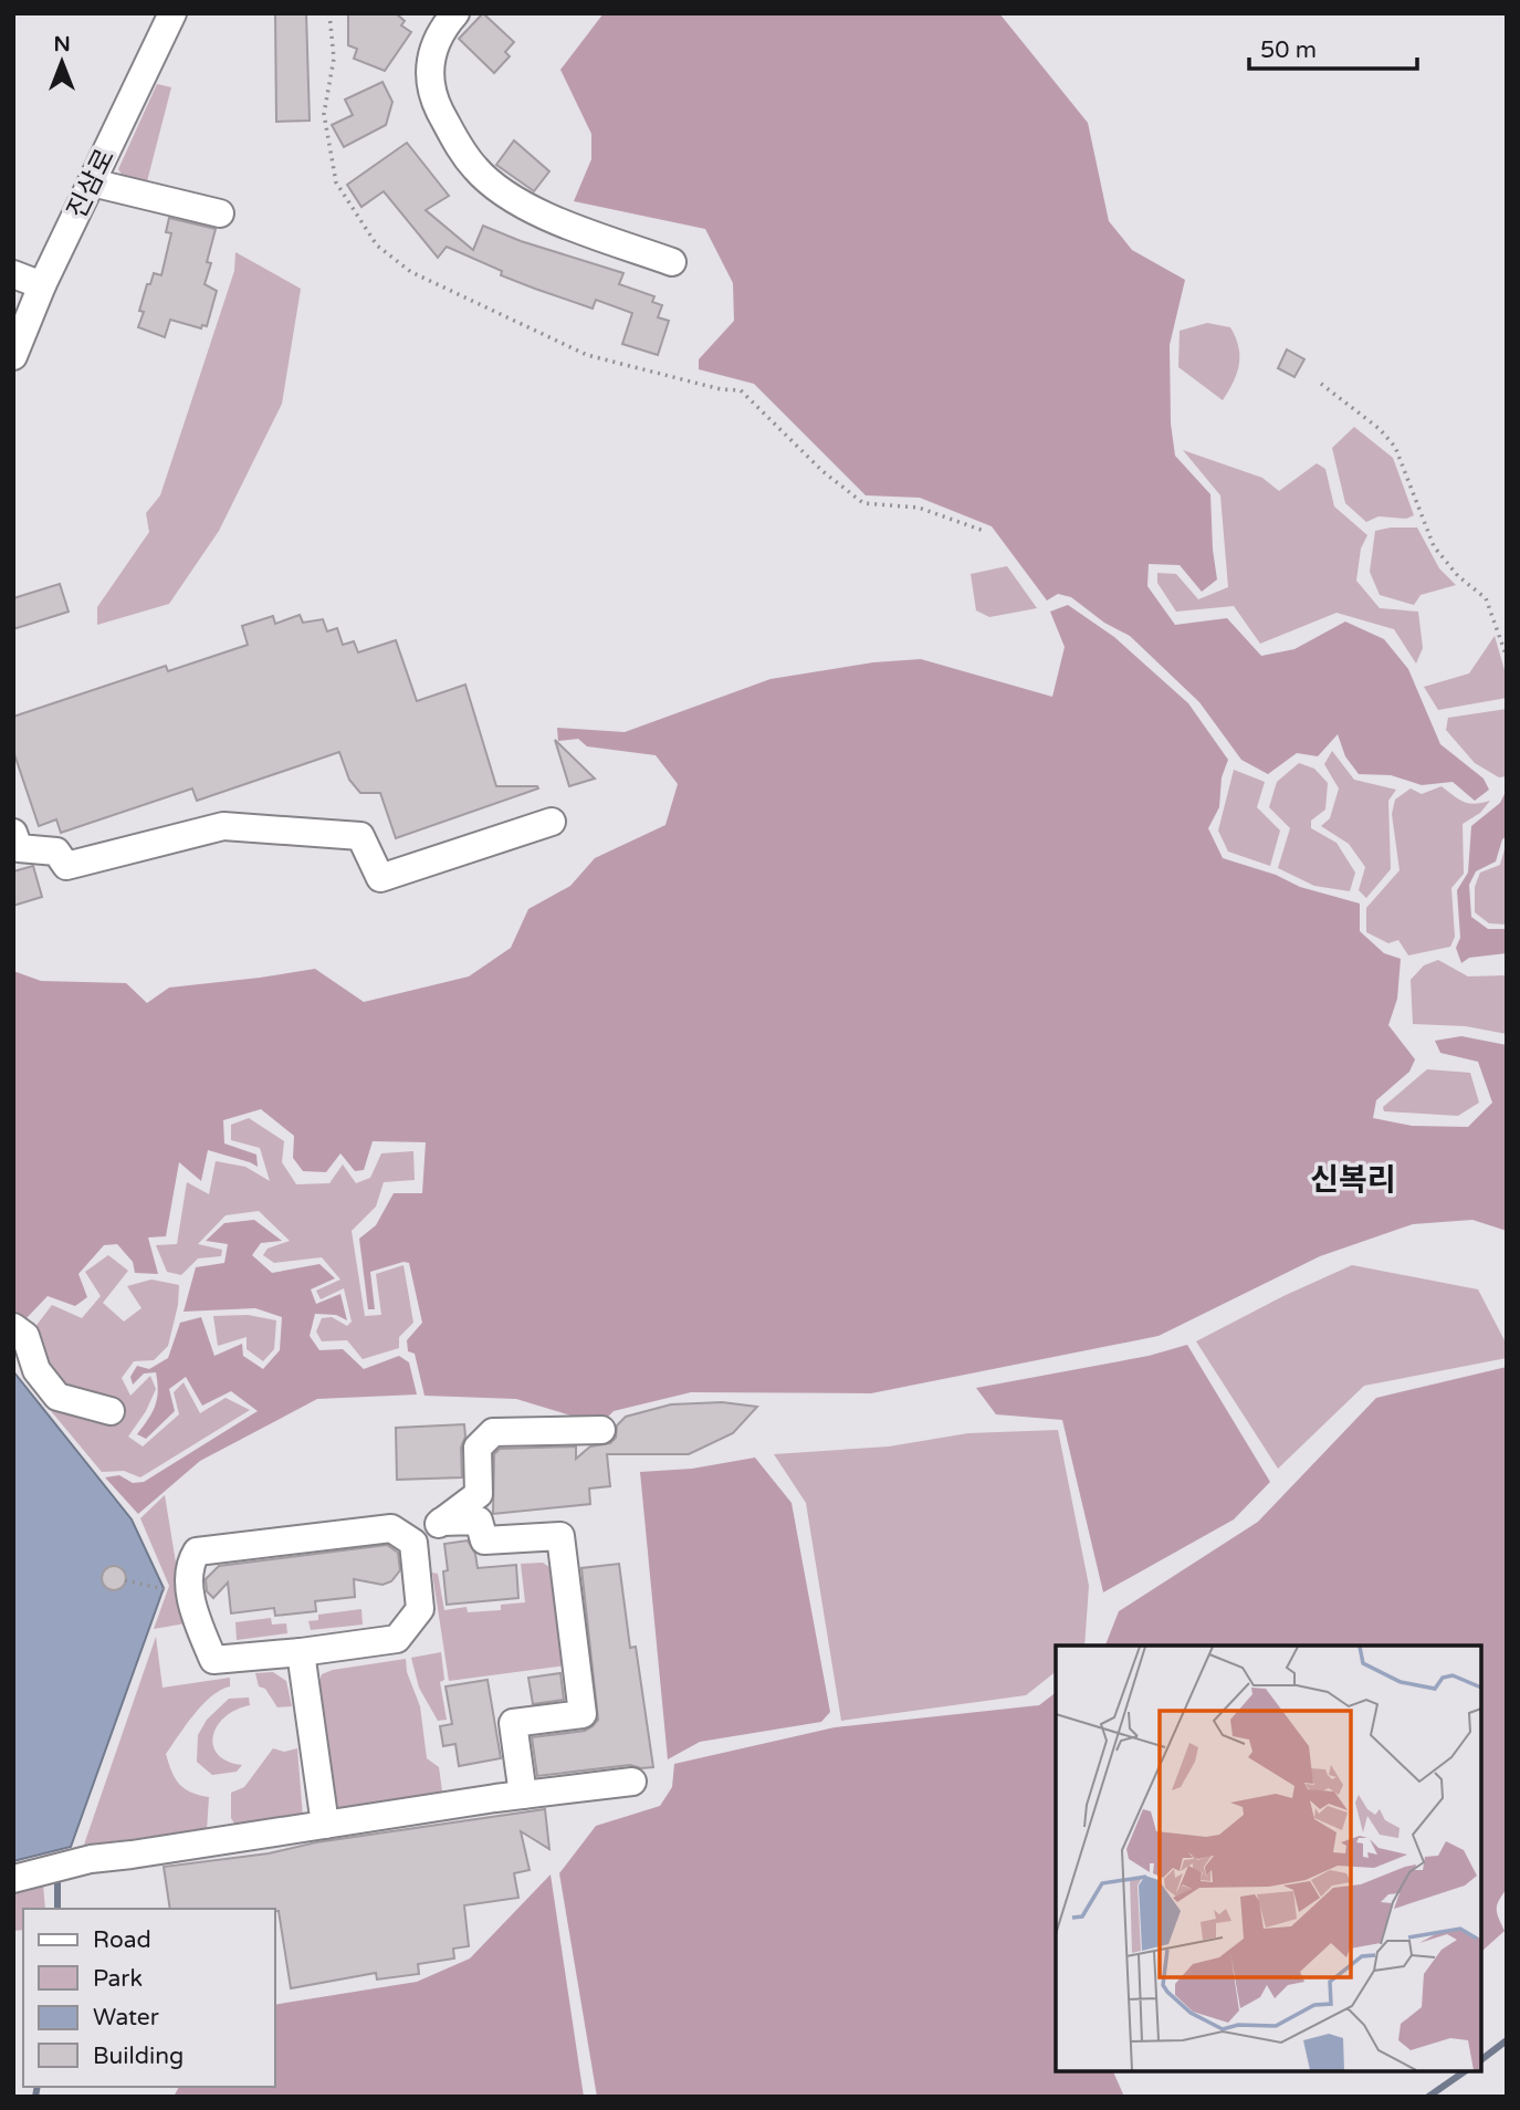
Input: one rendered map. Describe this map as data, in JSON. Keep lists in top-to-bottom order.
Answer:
{
  "streets": {
    "street": ["진삼로"]
  },
  "districts": ["신복리"],
  "legend": [
    "Road",
    "Park",
    "Water",
    "Building"
  ],
  "scale_bar": "50 m",
  "north": "top"
}
